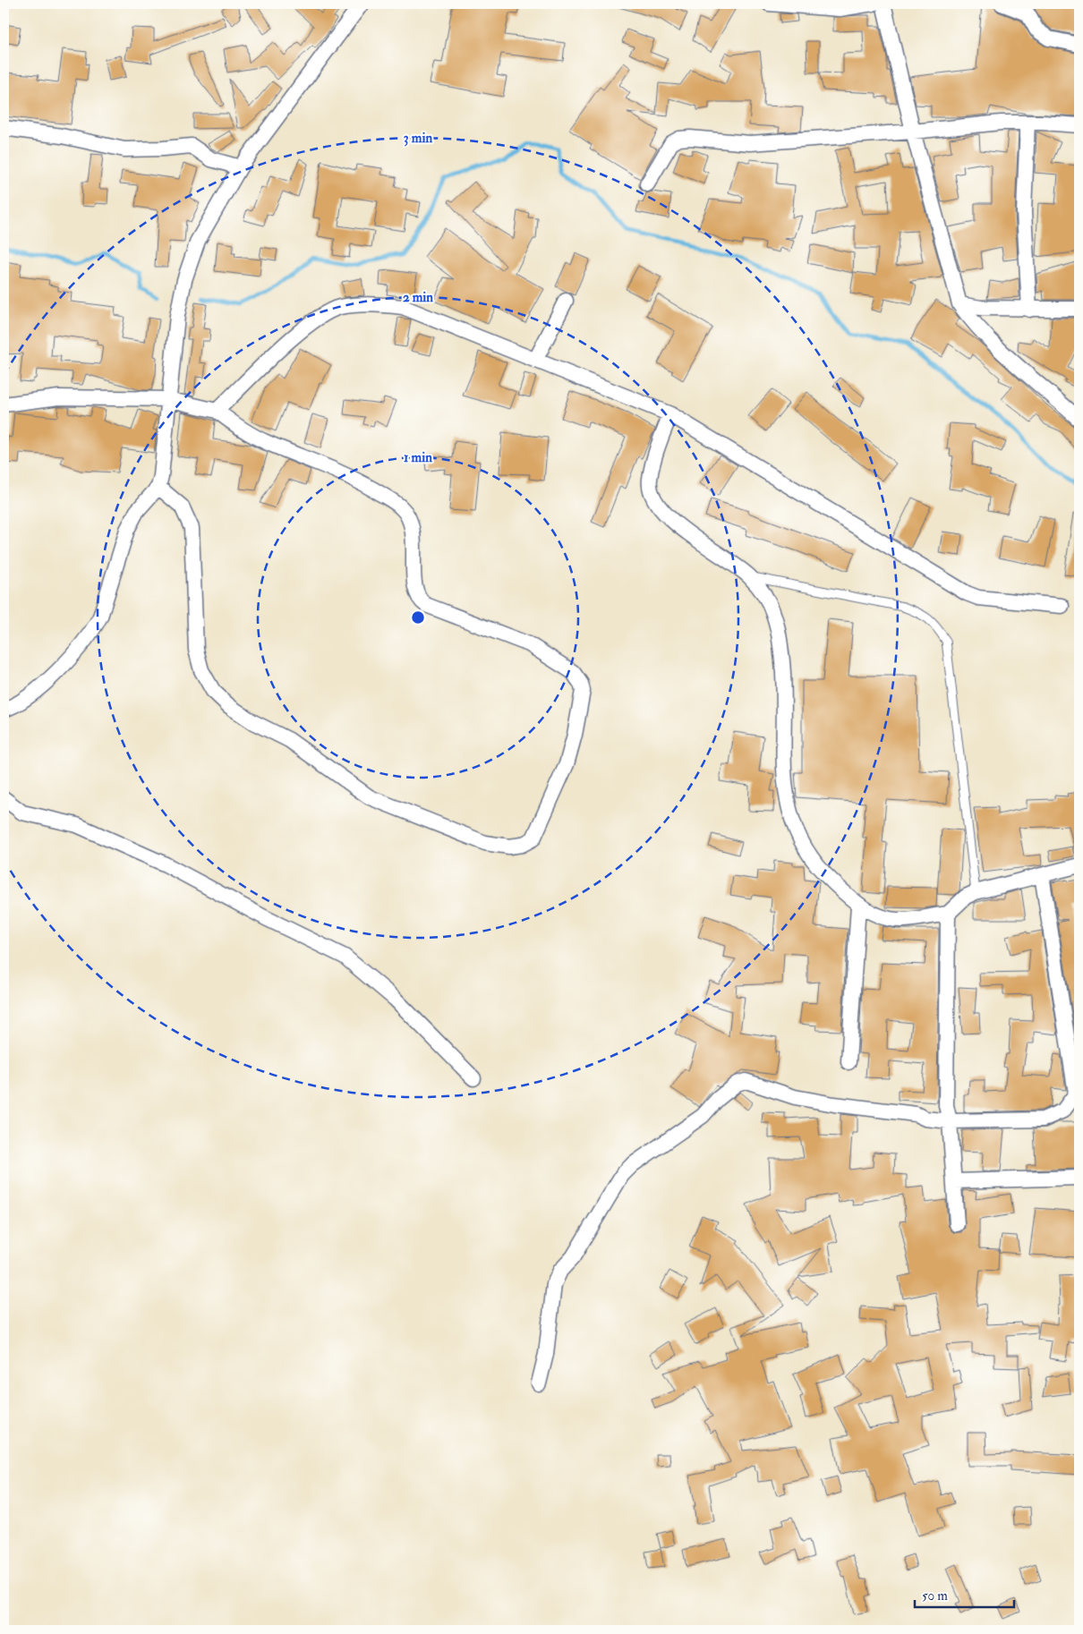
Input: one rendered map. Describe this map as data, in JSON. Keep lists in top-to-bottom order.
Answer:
{
  "scale_bar": "50 m",
  "rings": ["3 min", "2 min", "1 min"]
}
